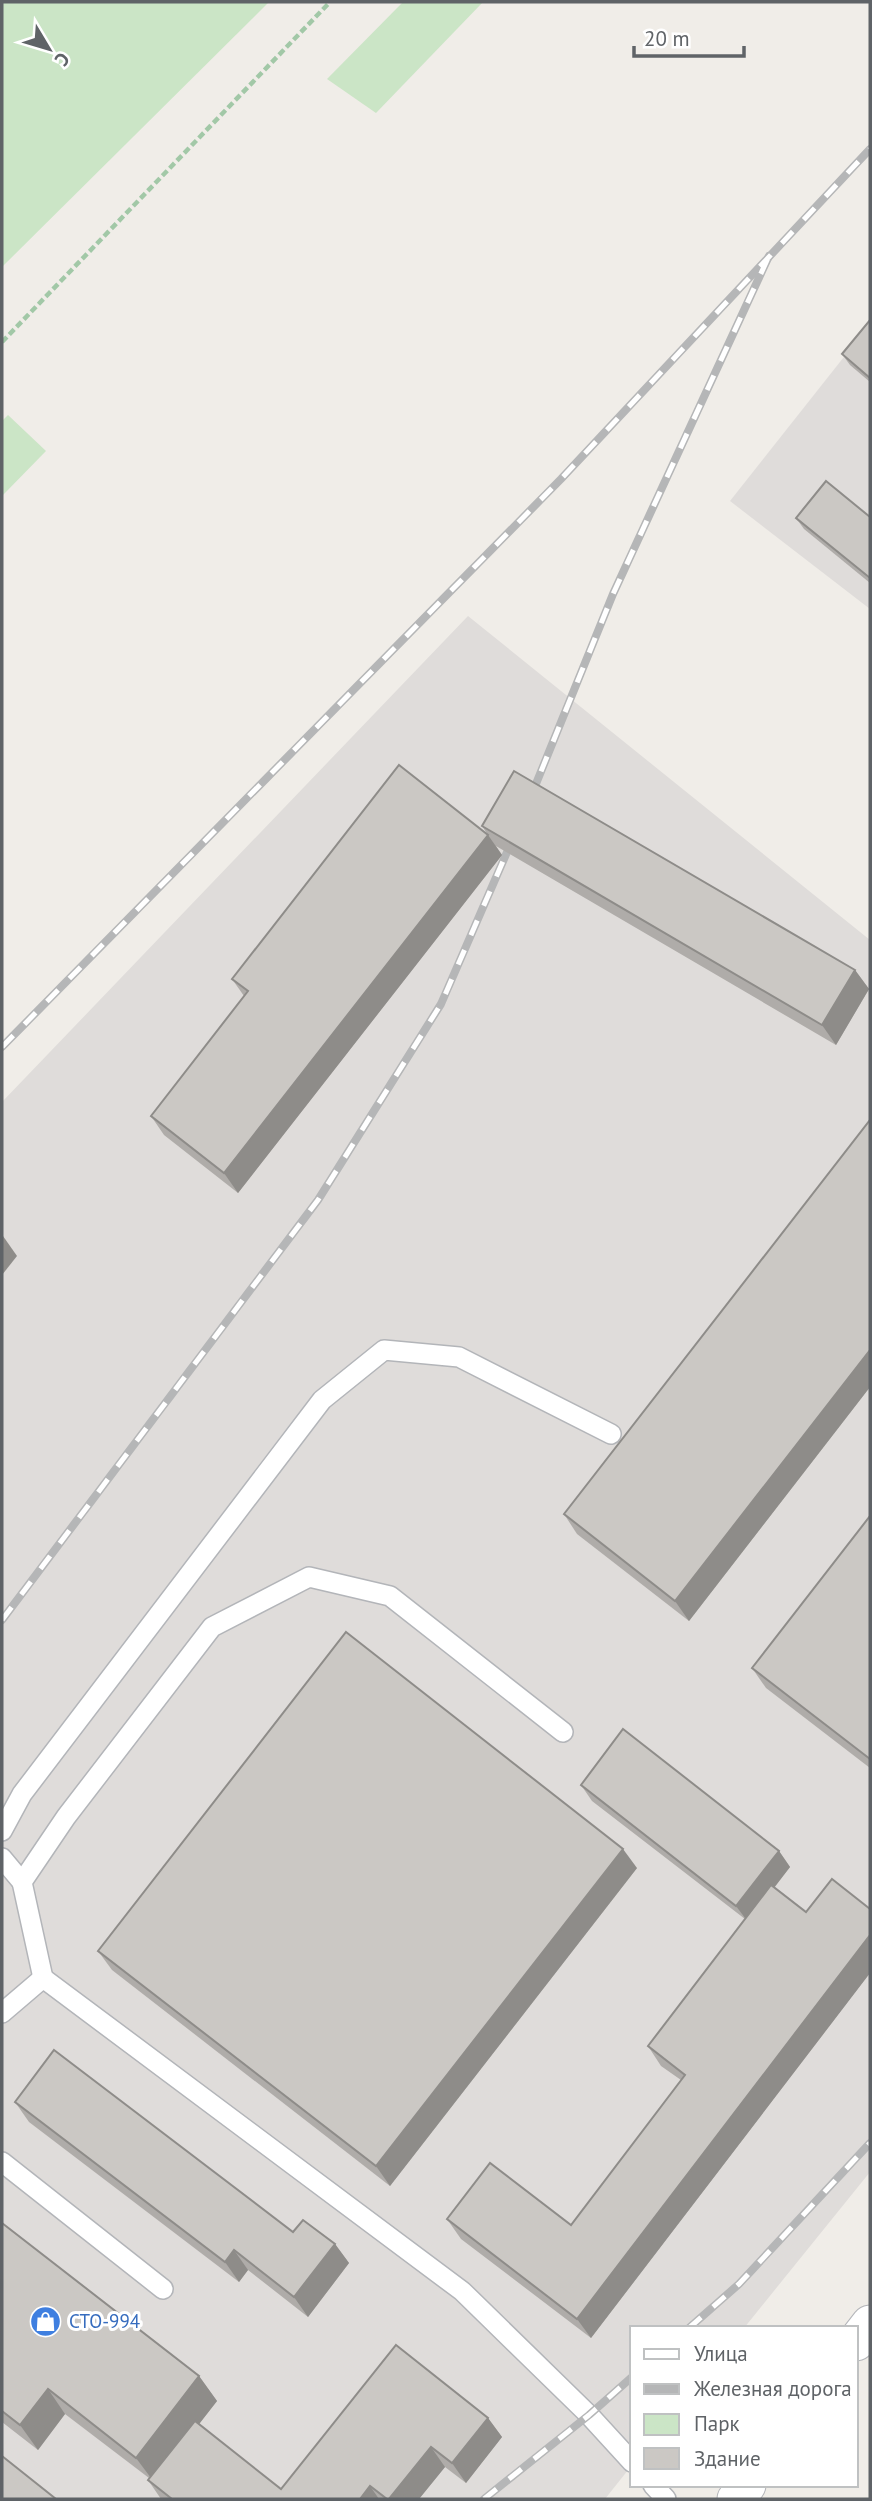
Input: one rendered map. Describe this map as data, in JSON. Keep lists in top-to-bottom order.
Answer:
{
  "places": {
    "shop": ["СТО-994"]
  },
  "legend": [
    "Улица",
    "Железная дорога",
    "Парк",
    "Здание"
  ],
  "scale_bar": "20 m",
  "north": "bottom right"
}
